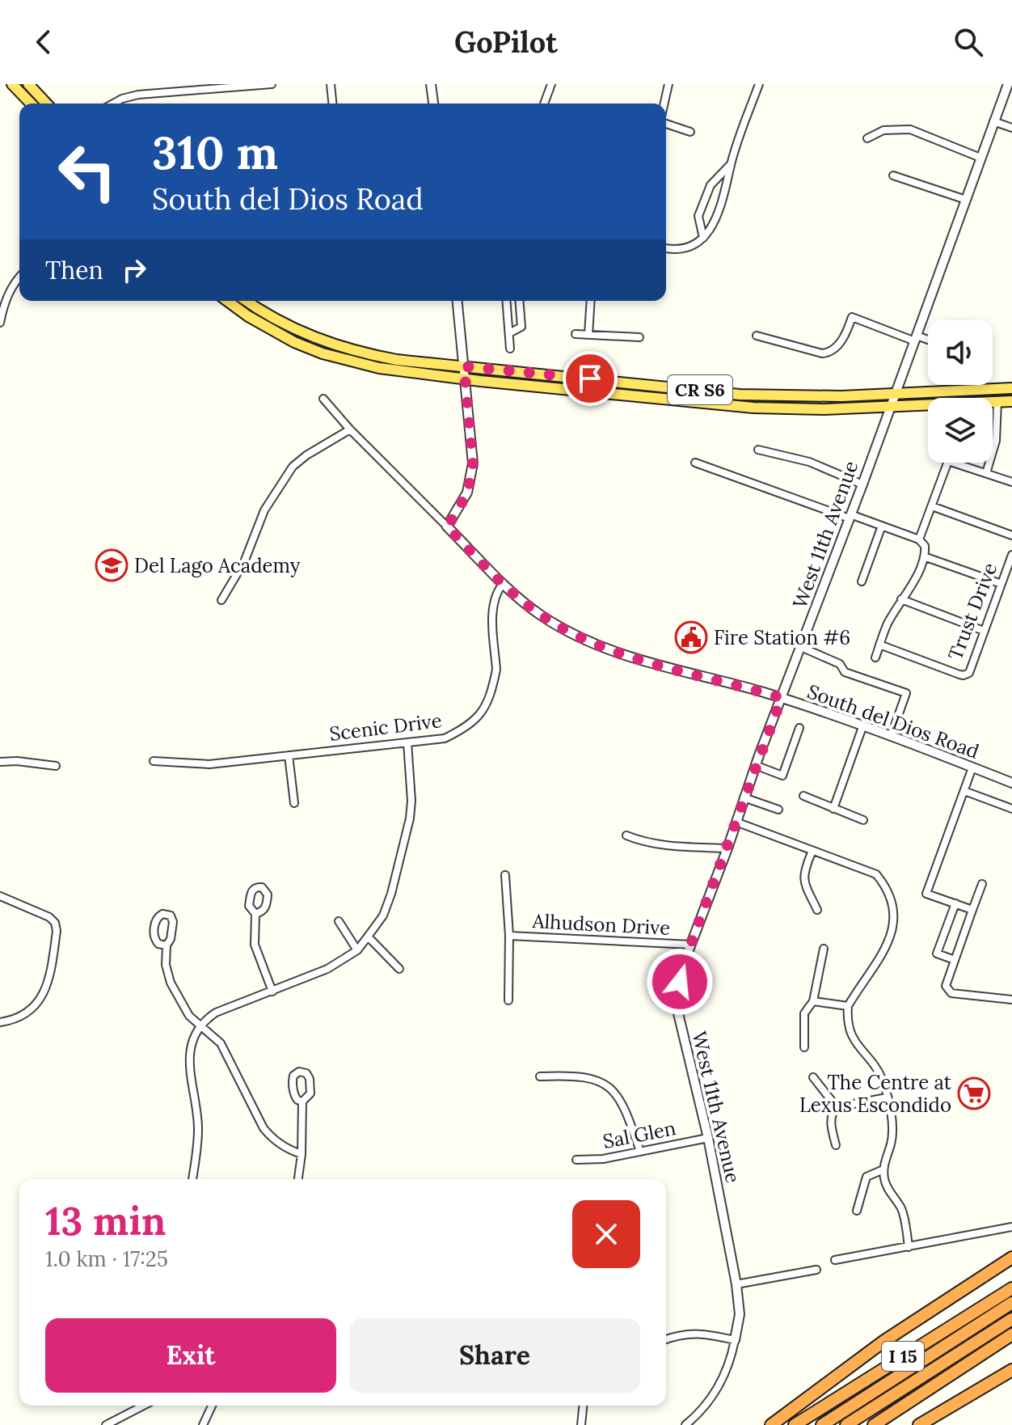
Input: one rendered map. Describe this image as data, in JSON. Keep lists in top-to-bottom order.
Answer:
{
  "streets": {
    "highway": ["I 15"],
    "main road": ["CR S6"],
    "street": [
      "West 11th Avenue",
      "Trust Drive",
      "South del Dios Road",
      "Scenic Drive",
      "Alhudson Drive",
      "Sal Glen"
    ]
  },
  "crossings": [
    ["CR S6", "West 11th Avenue"],
    ["West 11th Avenue", "South del Dios Road"],
    ["West 11th Avenue", "Alhudson Drive"],
    ["West 11th Avenue", "Sal Glen"],
    ["South del Dios Road", "Scenic Drive"]
  ],
  "places": {
    "school or university": ["Del Lago Academy"],
    "public building": ["Fire Station #6"],
    "supermarket": ["The Centre at Lexus Escondido"]
  },
  "page": {
    "header": "GoPilot",
    "turn": ["310 m", "South del Dios Road"],
    "then": "Then",
    "heading": ["13 min", "1.0 km · 17:25"],
    "buttons": ["Exit", "Share"]
  }
}
